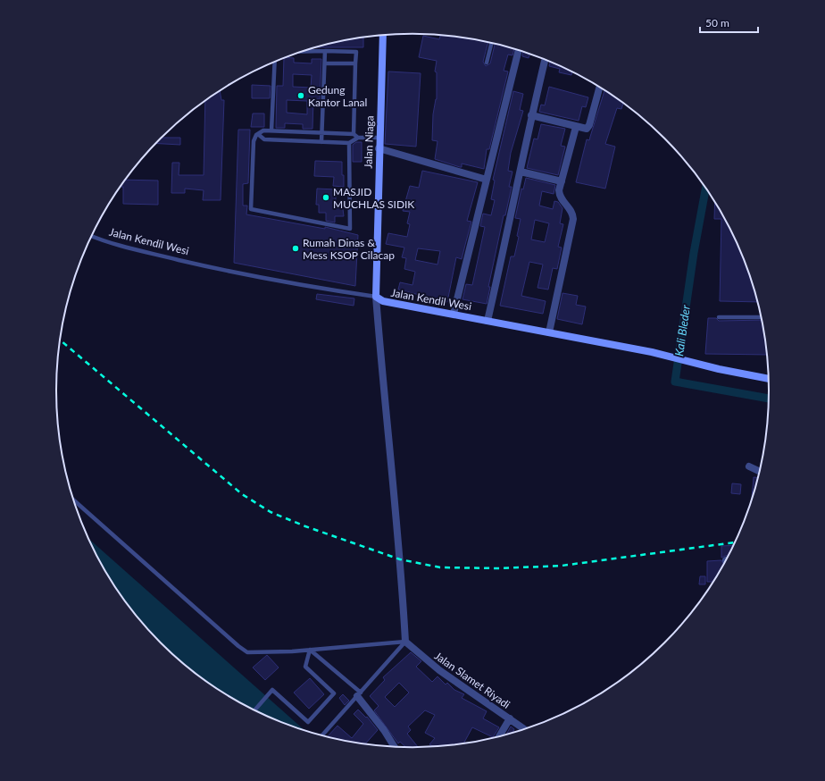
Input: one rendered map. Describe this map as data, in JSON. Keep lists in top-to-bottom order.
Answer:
{
  "streets": {
    "main road": ["Jalan Niaga", "Jalan Kendil Wesi"],
    "street": ["Jalan Slamet Riyadi"]
  },
  "crossings": [
    ["Jalan Niaga", "Jalan Kendil Wesi"]
  ],
  "water": ["Kali Bleder"],
  "places": ["Gedung Kantor Lanal", "MASJID MUCHLAS SIDIK", "Rumah Dinas & Mess KSOP Cilacap"],
  "scale_bar": "50 m"
}
